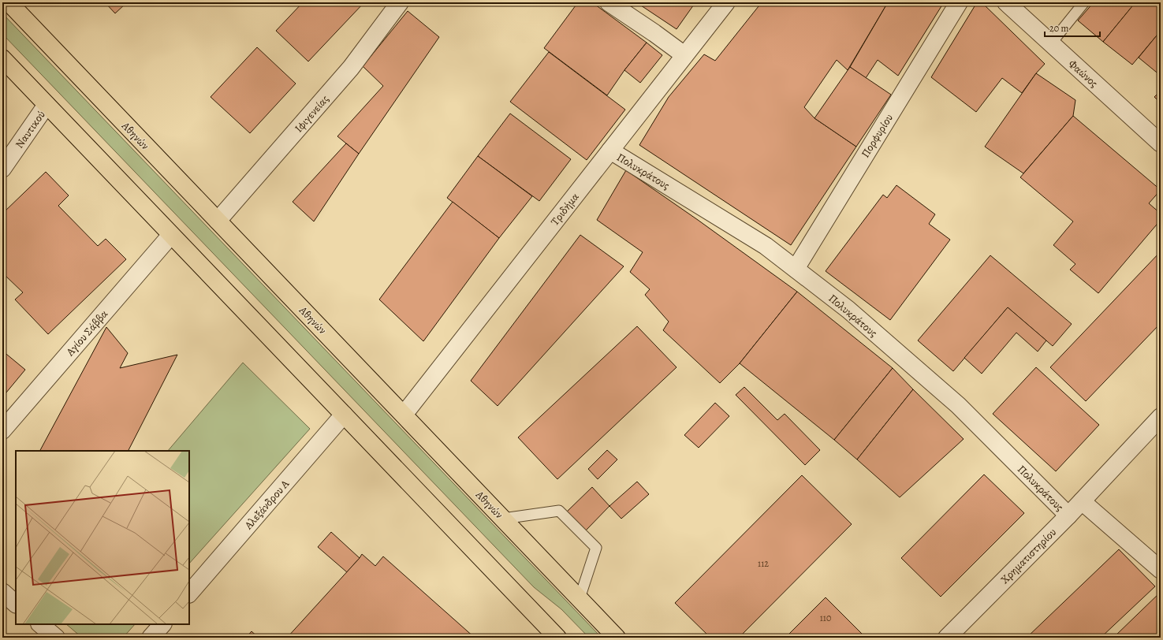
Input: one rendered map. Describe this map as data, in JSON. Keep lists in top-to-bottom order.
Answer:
{
  "streets": {
    "highway": ["Αθηνών"],
    "street": [
      "Φαώνος",
      "Ιφιγενείας",
      "Ναυτικού",
      "Πορφυρίου",
      "Πολυκράτους",
      "Τριδήμα",
      "Αγίου Σάββα",
      "Αλεξάνδρου Α",
      "Χρηματιστηρίου"
    ]
  },
  "crossings": [
    ["Ιφιγενείας", "Αθηνών"],
    ["Αθηνών", "Τριδήμα"],
    ["Πορφυρίου", "Πολυκράτους"],
    ["Πολυκράτους", "Τριδήμα"],
    ["Πολυκράτους", "Χρηματιστηρίου"]
  ],
  "house_numbers": ["112", "110"],
  "scale_bar": "20 m"
}
